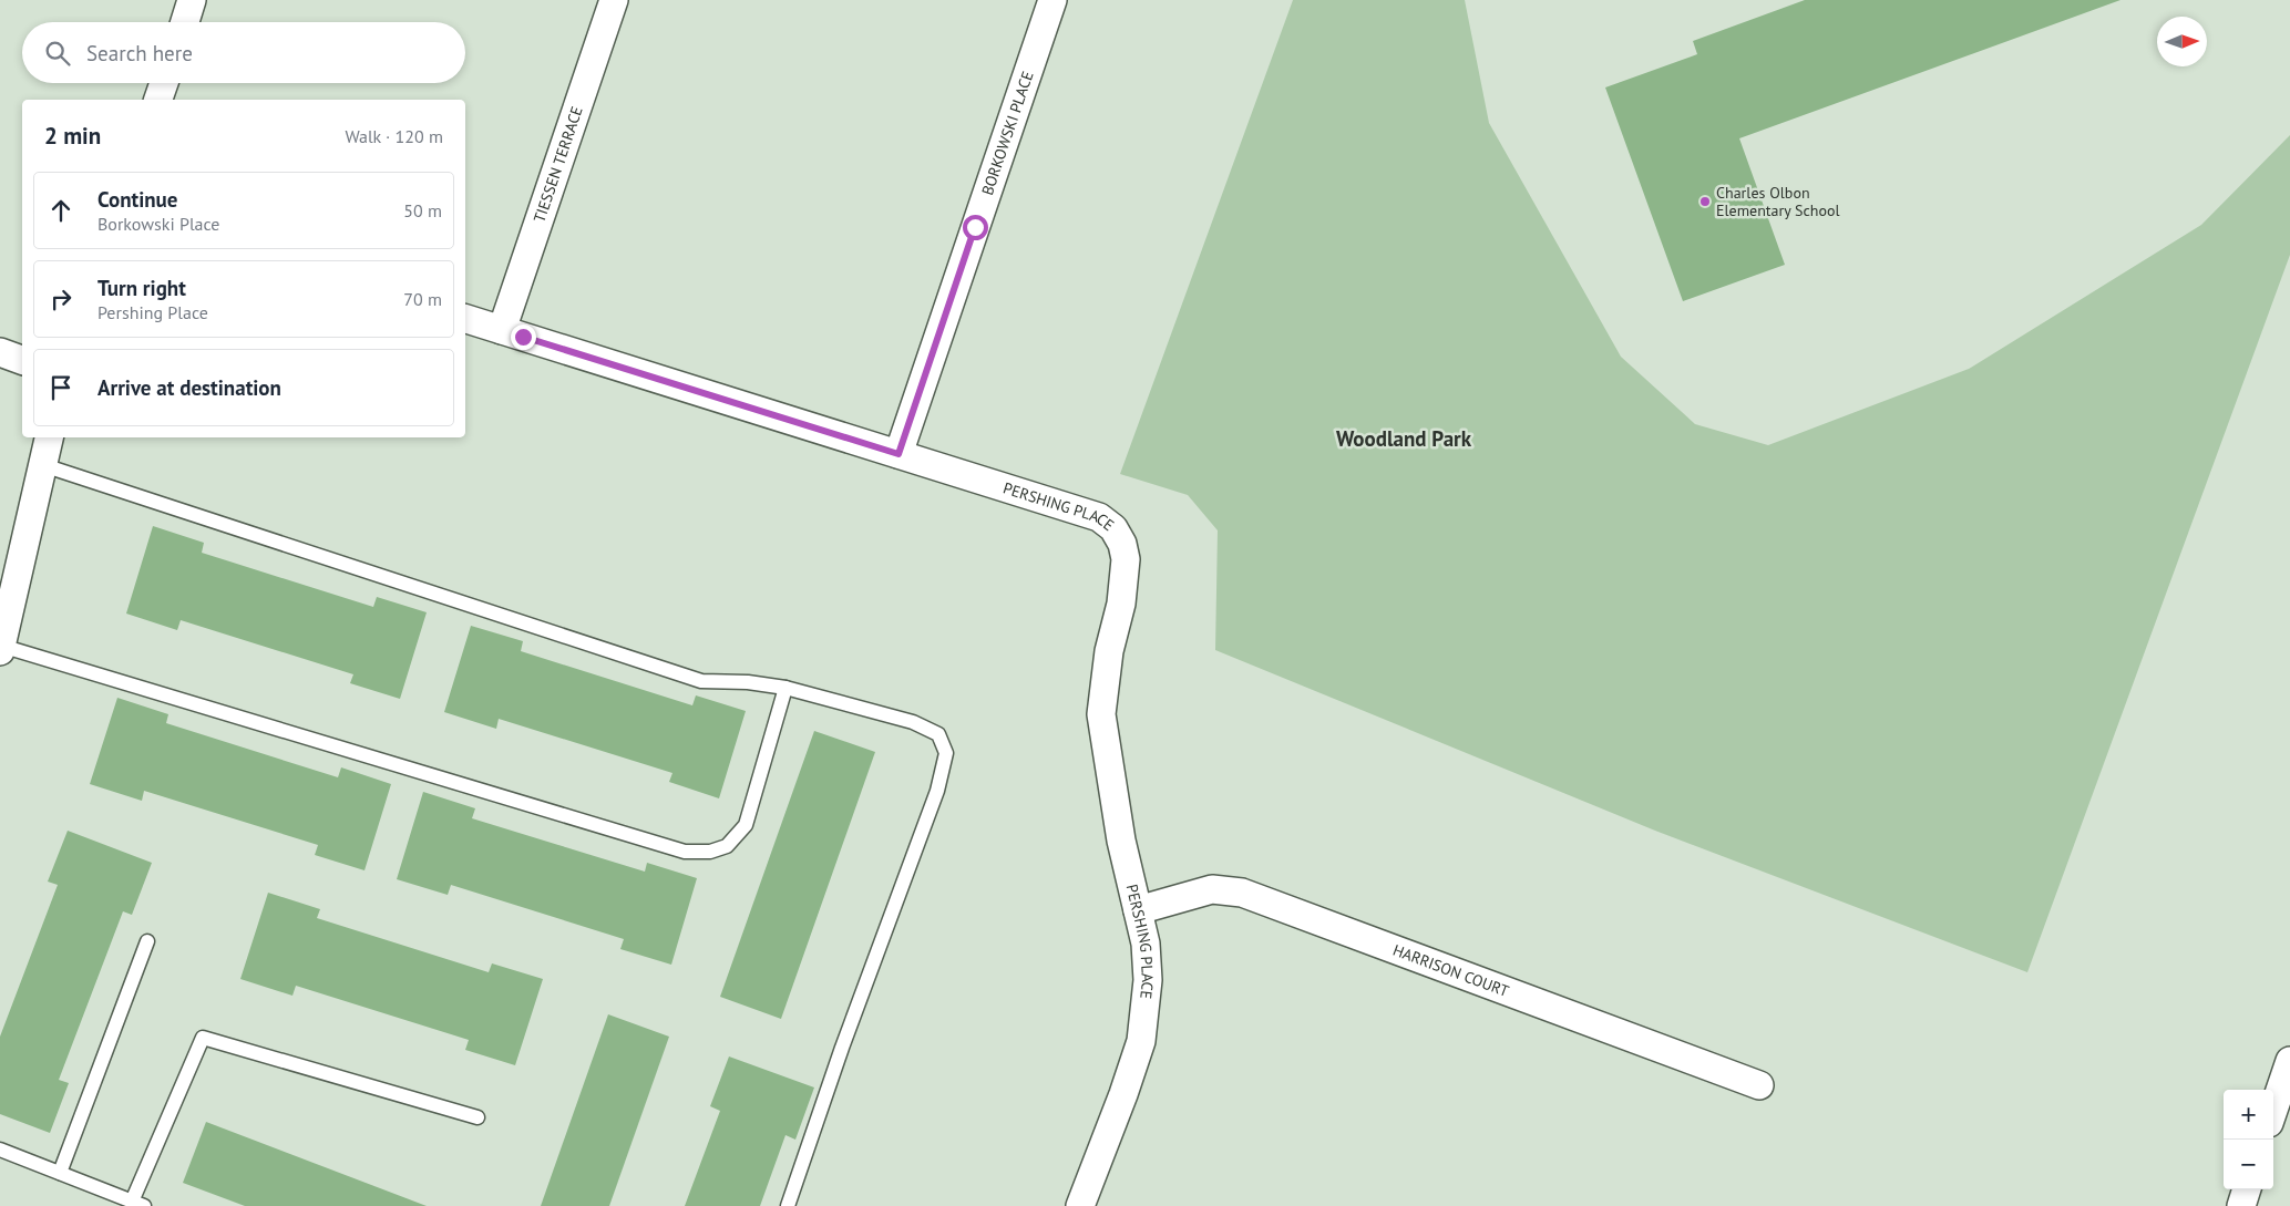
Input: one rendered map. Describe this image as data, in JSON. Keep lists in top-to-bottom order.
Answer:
{
  "streets": {
    "street": [
      "BORKOWSKI PLACE",
      "TIESSEN TERRACE",
      "PERSHING PLACE",
      "HARRISON COURT"
    ]
  },
  "crossings": [
    ["BORKOWSKI PLACE", "PERSHING PLACE"],
    ["TIESSEN TERRACE", "PERSHING PLACE"],
    ["PERSHING PLACE", "HARRISON COURT"]
  ],
  "districts": ["Woodland Park"],
  "places": ["Charles Olbon Elementary School"],
  "north": "right",
  "page": {
    "search": "Search here",
    "heading": ["2 min", "Walk · 120 m"],
    "list": [
      ["Continue", "Borkowski Place", "50 m"],
      ["Turn right", "Pershing Place", "70 m"],
      "Arrive at destination"
    ],
    "map_buttons": ["+", "−"]
  }
}
